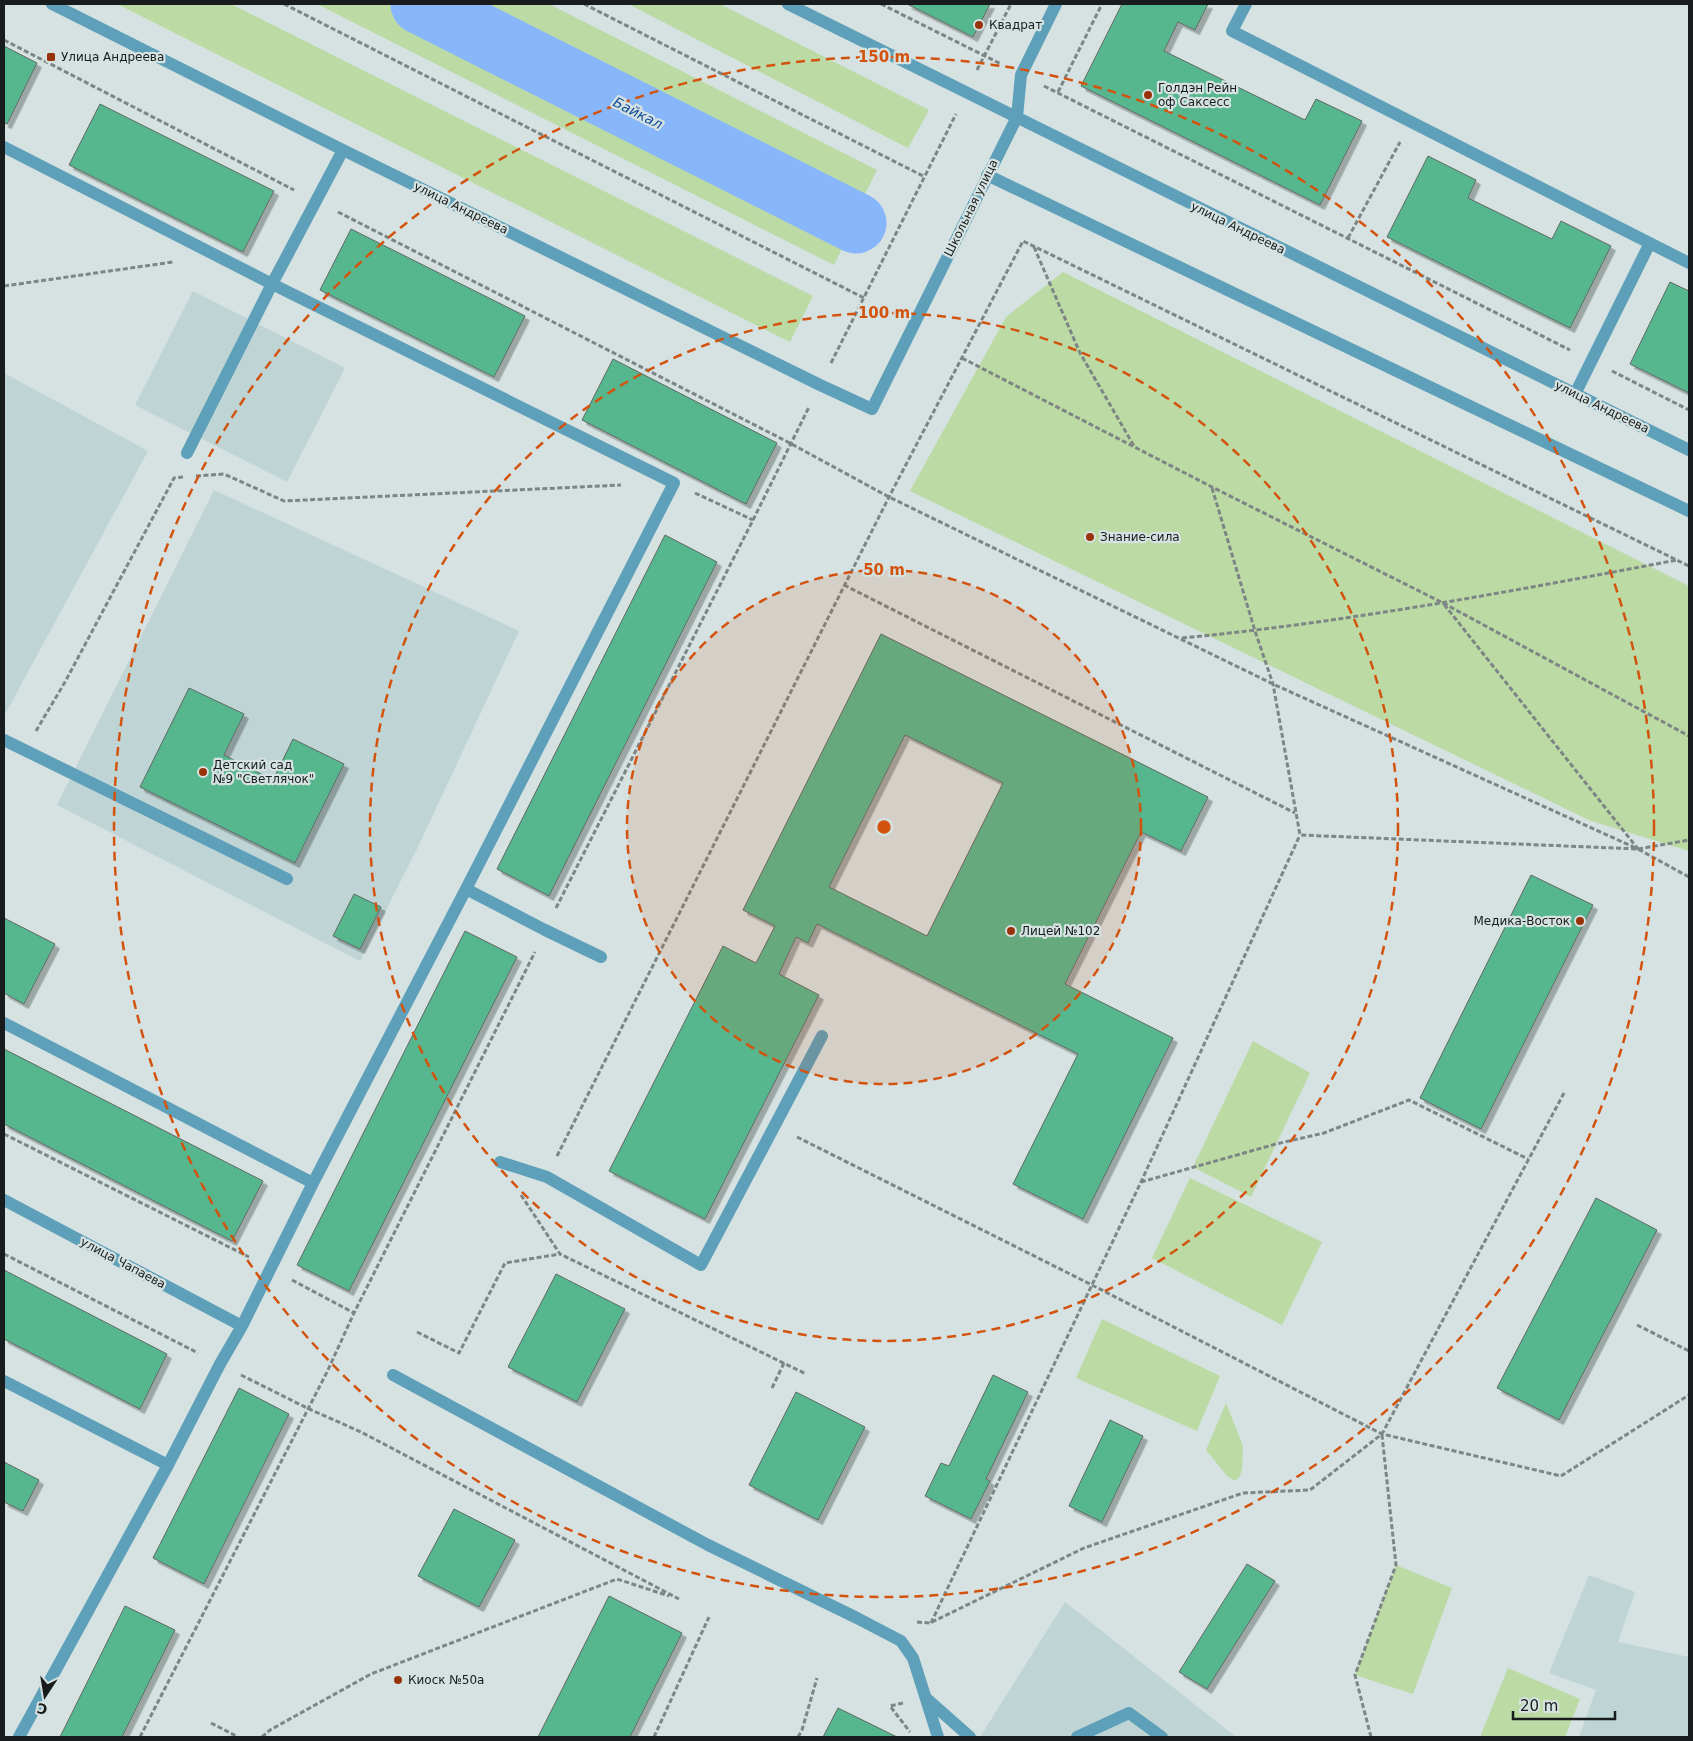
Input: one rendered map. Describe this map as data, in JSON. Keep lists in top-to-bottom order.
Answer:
{
  "streets": {
    "street": ["улица Андреева", "Школьная улица", "улица Чапаева"]
  },
  "crossings": [
    ["улица Андреева", "Школьная улица"]
  ],
  "water": ["Байкал"],
  "places": {
    "other": [
      "Квадрат",
      "Голдэн Рейн оф Саксесс",
      "Знание-сила",
      "Детский сад №9 \"Светлячок\"",
      "Медика-Восток",
      "Лицей №102",
      "Киоск №50а"
    ],
    "transit": ["Улица Андреева"]
  },
  "scale_bar": "20 m",
  "north": "bottom",
  "rings": ["150 m", "100 m", "50 m"]
}
